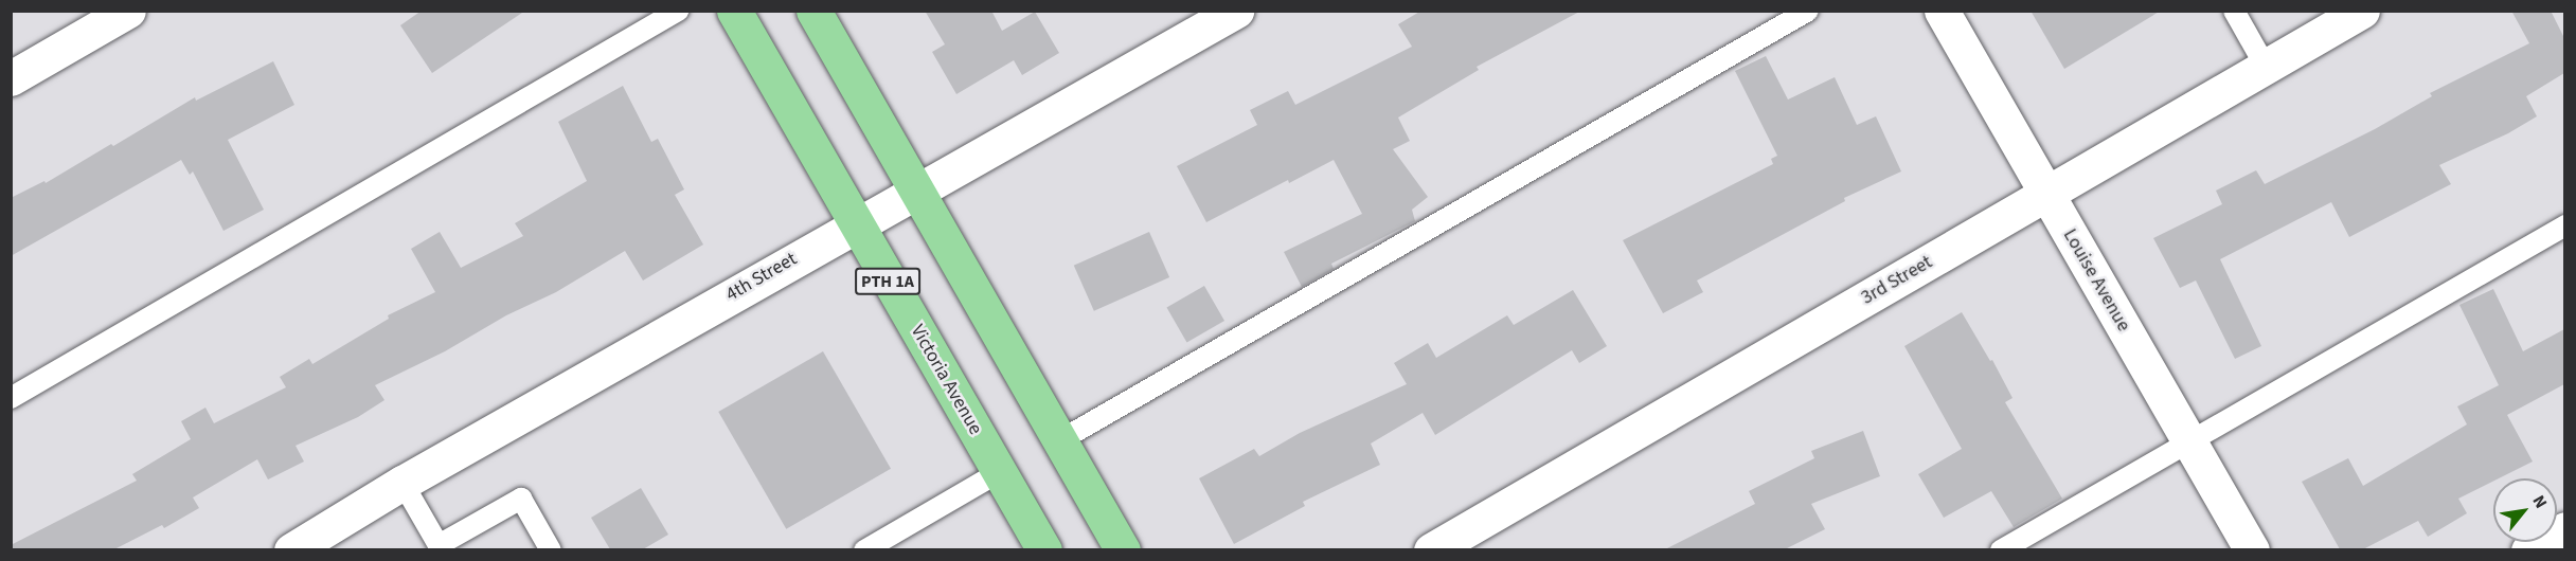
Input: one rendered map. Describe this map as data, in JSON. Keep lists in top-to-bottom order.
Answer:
{
  "streets": {
    "main road": ["PTH 1A", "Victoria Avenue"],
    "street": ["4th Street", "3rd Street", "Louise Avenue"]
  },
  "crossings": [
    ["4th Street", "Victoria Avenue"],
    ["3rd Street", "Louise Avenue"]
  ],
  "north": "top right"
}
